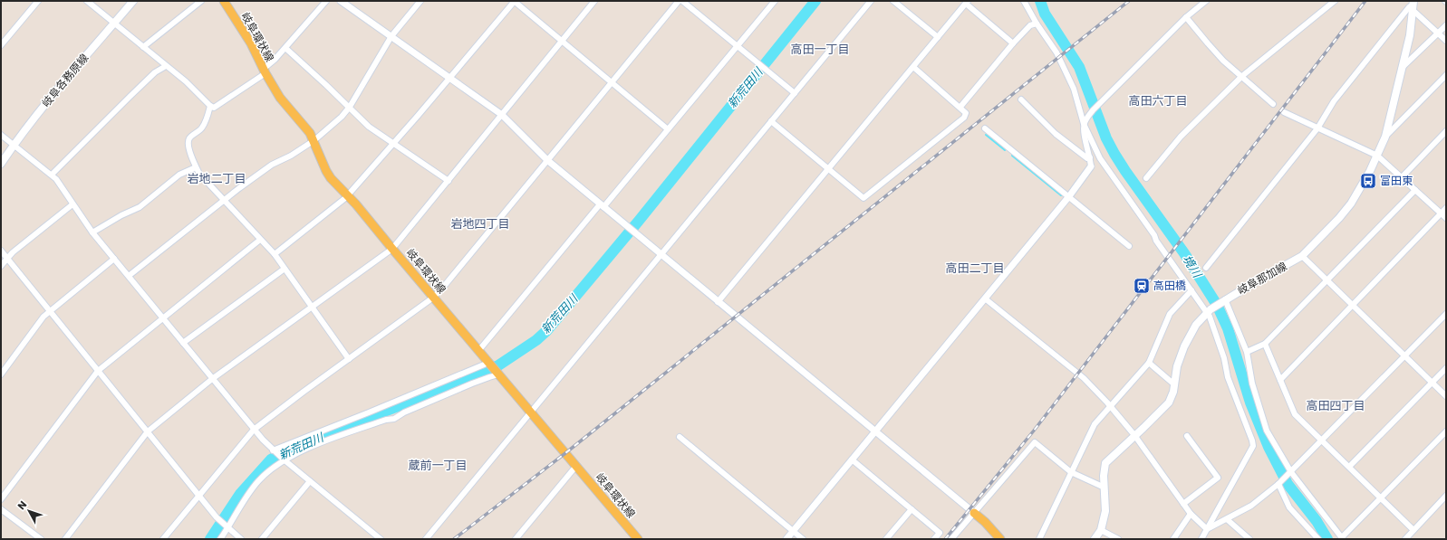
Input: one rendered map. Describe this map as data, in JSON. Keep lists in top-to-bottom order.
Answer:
{
  "streets": {
    "main road": ["岐阜環状線", "岐阜各務原線", "岐阜那加線"]
  },
  "districts": [
    "高田一丁目",
    "高田六丁目",
    "岩地二丁目",
    "岩地四丁目",
    "高田二丁目",
    "高田四丁目",
    "蔵前一丁目"
  ],
  "water": ["新荒田川", "境川"],
  "places": {
    "bus stop": ["富田東"],
    "station": ["高田橋"]
  },
  "north": "top left"
}
